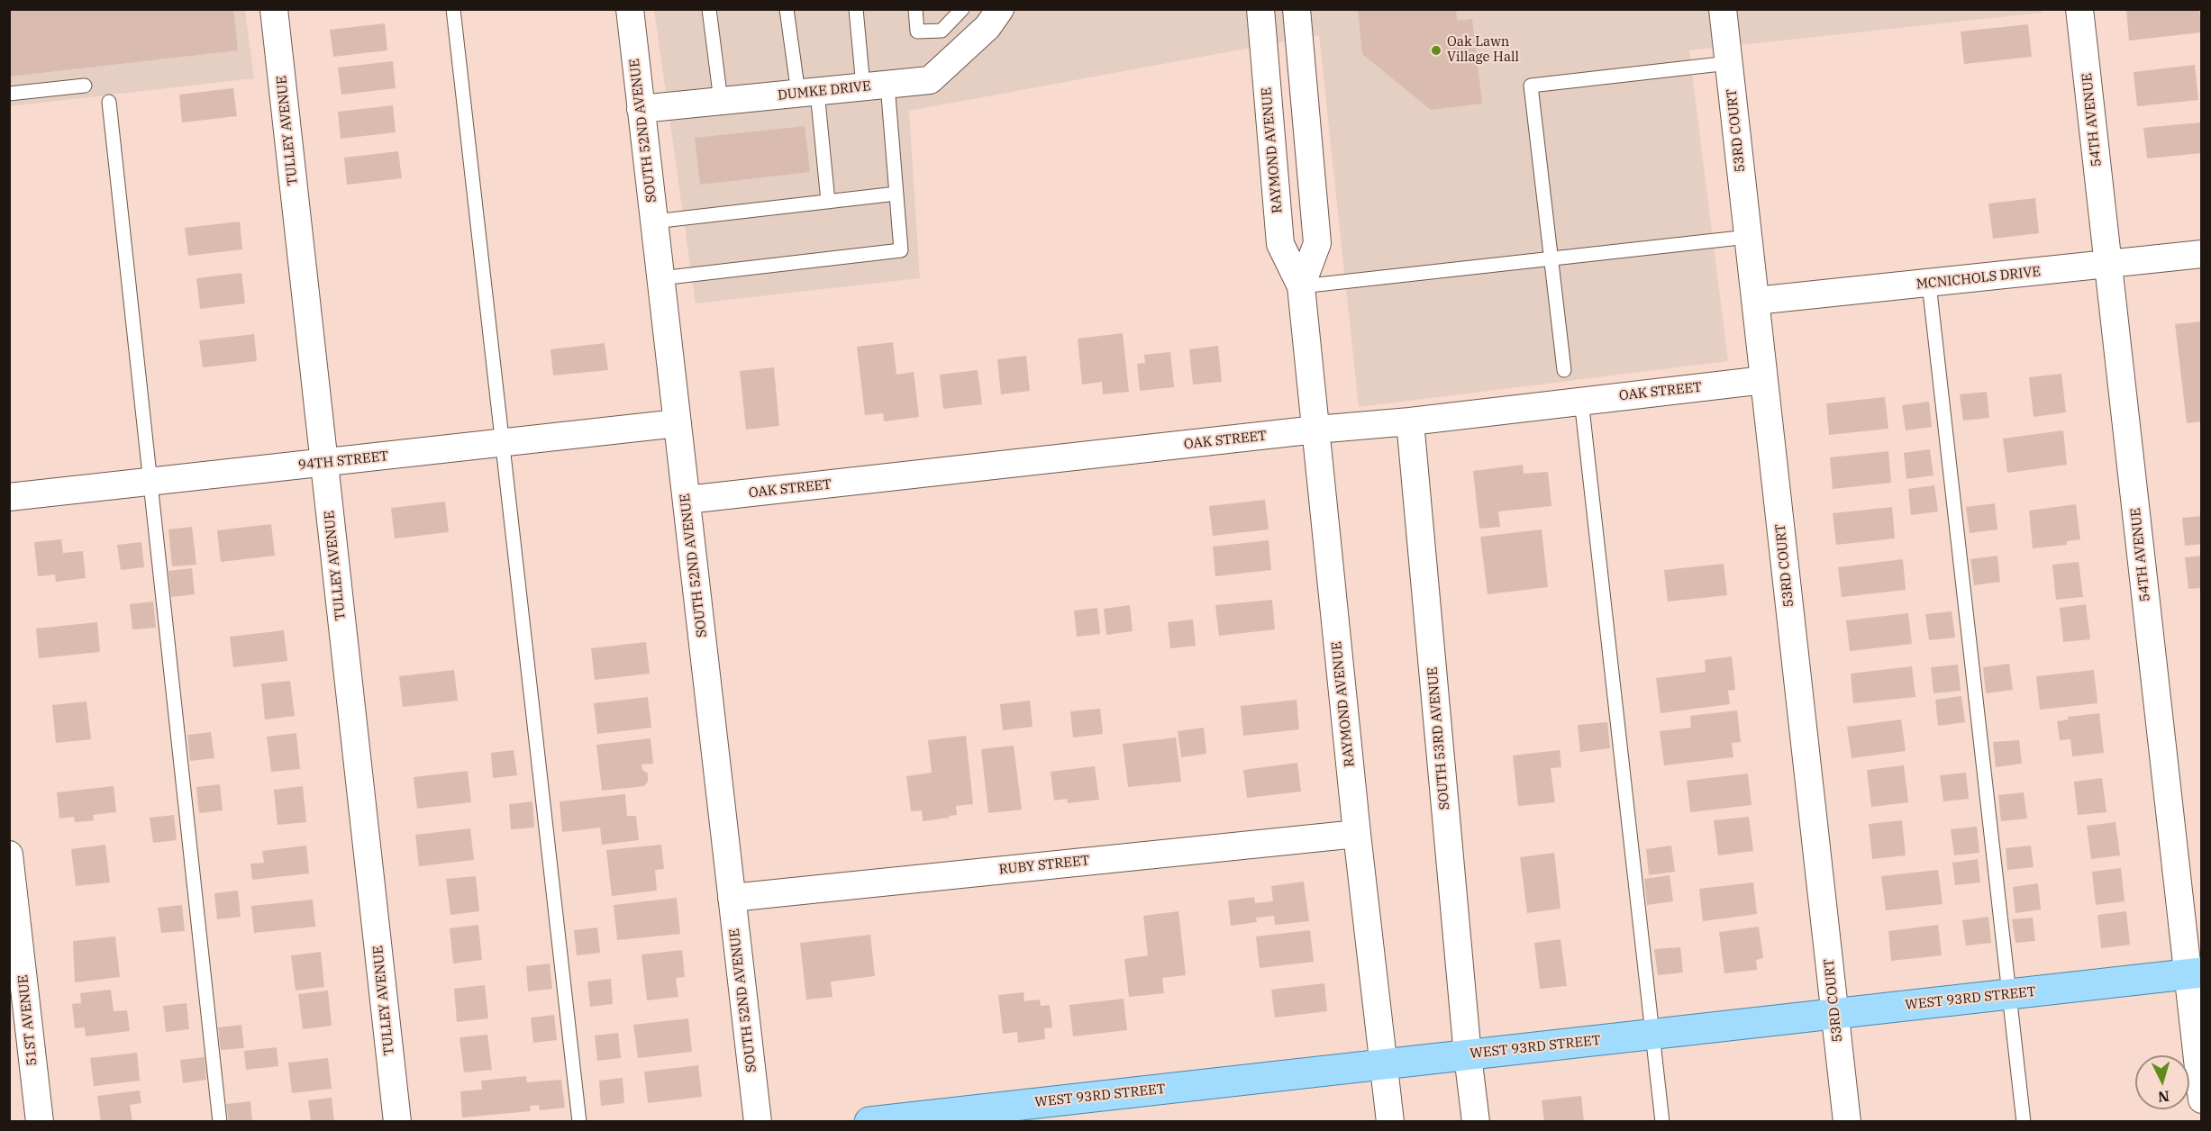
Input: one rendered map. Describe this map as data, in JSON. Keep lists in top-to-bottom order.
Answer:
{
  "streets": {
    "main road": ["WEST 93RD STREET"],
    "street": [
      "DUMKE DRIVE",
      "54TH AVENUE",
      "TULLEY AVENUE",
      "SOUTH 52ND AVENUE",
      "53RD COURT",
      "RAYMOND AVENUE",
      "MCNICHOLS DRIVE",
      "OAK STREET",
      "94TH STREET",
      "SOUTH 53RD AVENUE",
      "RUBY STREET",
      "51ST AVENUE"
    ]
  },
  "crossings": [
    ["DUMKE DRIVE", "SOUTH 52ND AVENUE"],
    ["54TH AVENUE", "MCNICHOLS DRIVE"],
    ["54TH AVENUE", "WEST 93RD STREET"],
    ["TULLEY AVENUE", "94TH STREET"],
    ["SOUTH 52ND AVENUE", "OAK STREET"],
    ["SOUTH 52ND AVENUE", "94TH STREET"],
    ["SOUTH 52ND AVENUE", "RUBY STREET"],
    ["53RD COURT", "MCNICHOLS DRIVE"],
    ["53RD COURT", "OAK STREET"],
    ["53RD COURT", "WEST 93RD STREET"],
    ["RAYMOND AVENUE", "OAK STREET"],
    ["RAYMOND AVENUE", "RUBY STREET"],
    ["RAYMOND AVENUE", "WEST 93RD STREET"],
    ["OAK STREET", "SOUTH 53RD AVENUE"],
    ["SOUTH 53RD AVENUE", "WEST 93RD STREET"]
  ],
  "places": ["Oak Lawn Village Hall"],
  "north": "bottom"
}
